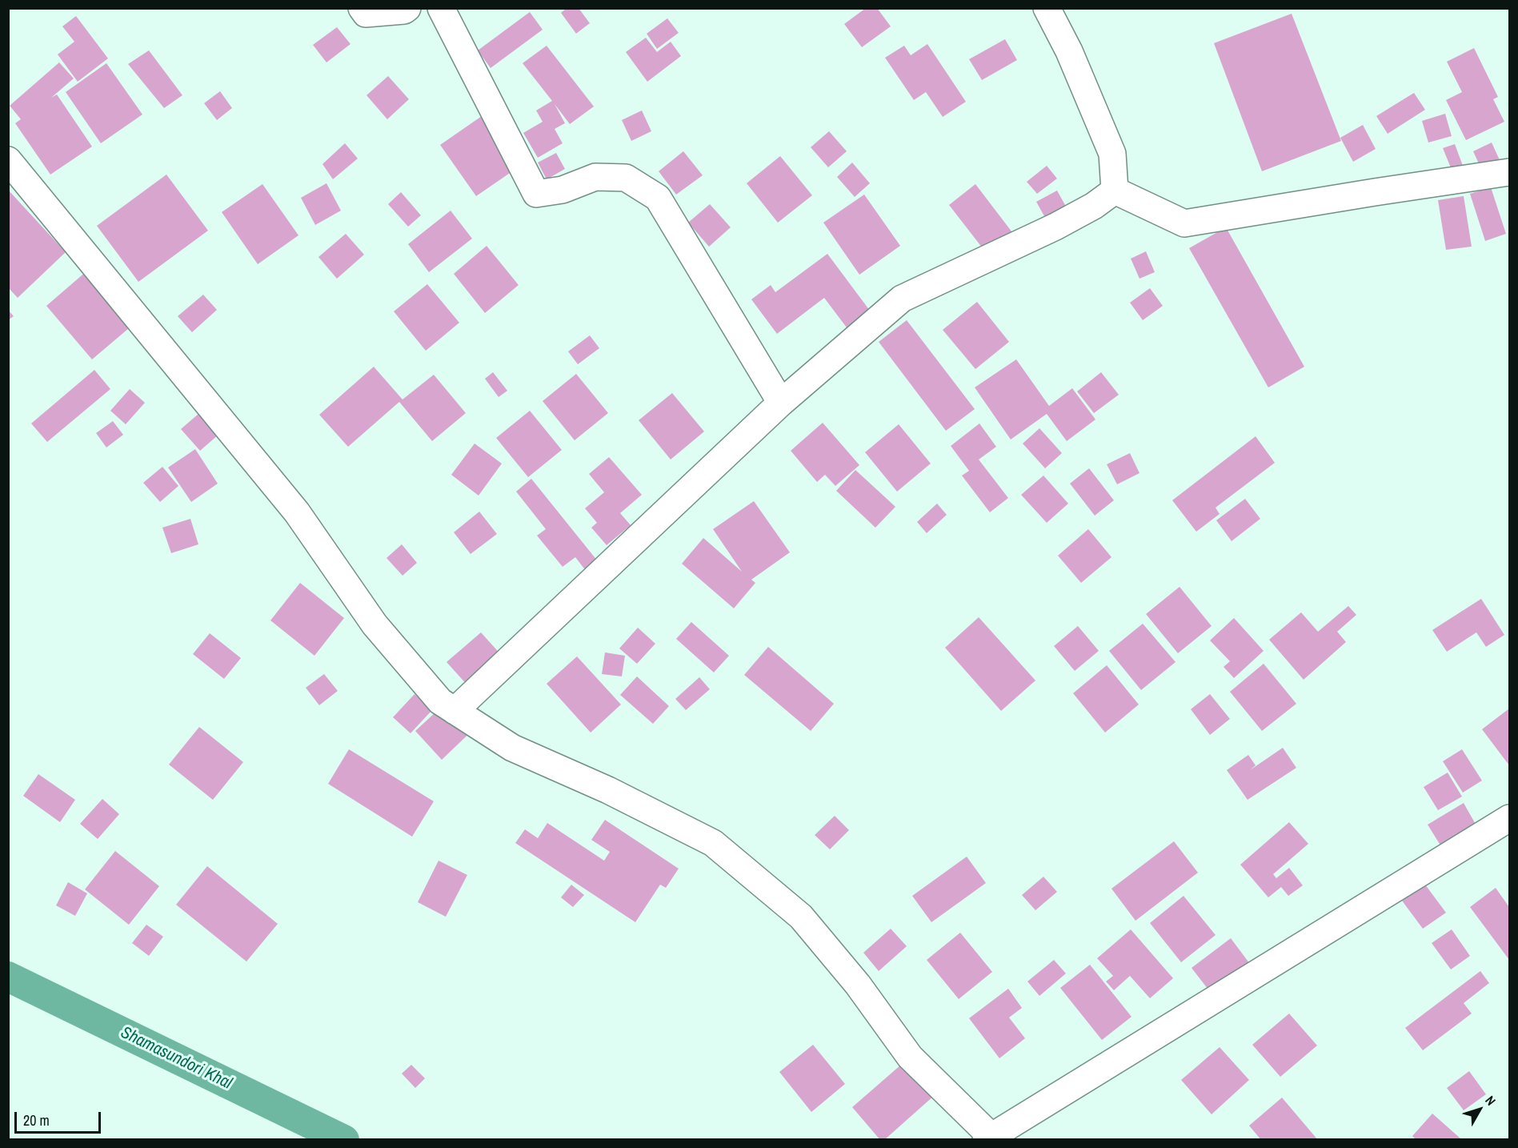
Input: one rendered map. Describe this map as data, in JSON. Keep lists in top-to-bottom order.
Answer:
{
  "water": ["Shamasundori Khal"],
  "scale_bar": "20 m",
  "north": "top right"
}
